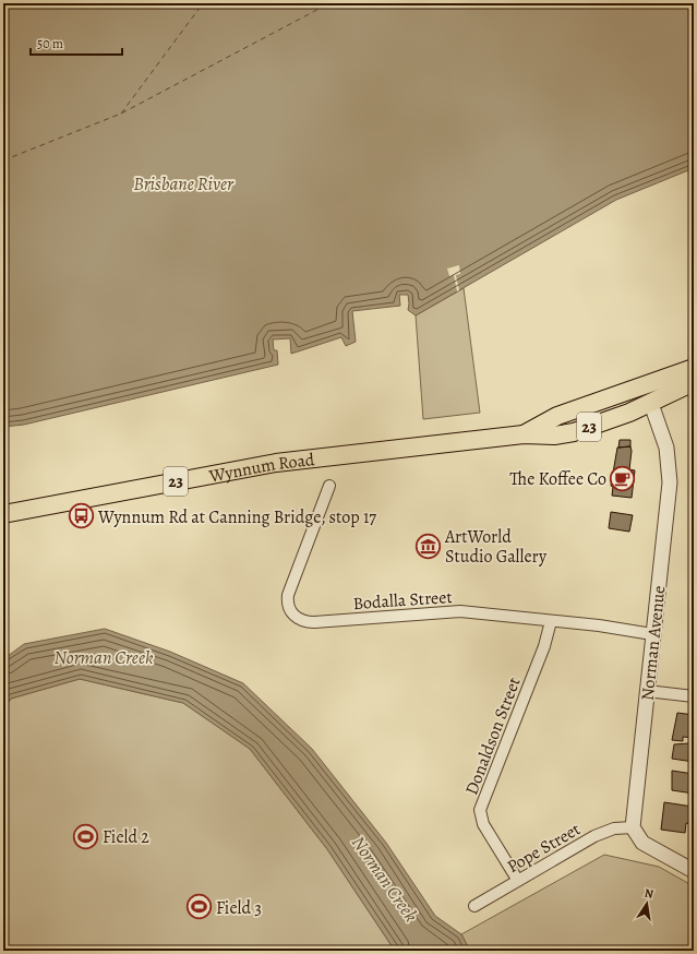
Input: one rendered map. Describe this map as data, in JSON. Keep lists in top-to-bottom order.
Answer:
{
  "streets": {
    "main road": ["23", "Wynnum Road", "Norman Avenue"],
    "street": ["Bodalla Street", "Donaldson Street", "Pope Street"]
  },
  "crossings": [
    ["Wynnum Road", "Norman Avenue"],
    ["Bodalla Street", "Norman Avenue"],
    ["Bodalla Street", "Donaldson Street"],
    ["Norman Avenue", "Pope Street"],
    ["Donaldson Street", "Pope Street"]
  ],
  "water": ["Brisbane River", "Norman Creek"],
  "places": {
    "cafe": ["The Koffee Co"],
    "bus stop": ["Wynnum Rd at Canning Bridge, stop 17"],
    "museum": ["ArtWorld Studio Gallery"],
    "sports": ["Field 2", "Field 3"]
  },
  "scale_bar": "50 m",
  "north": "top"
}
